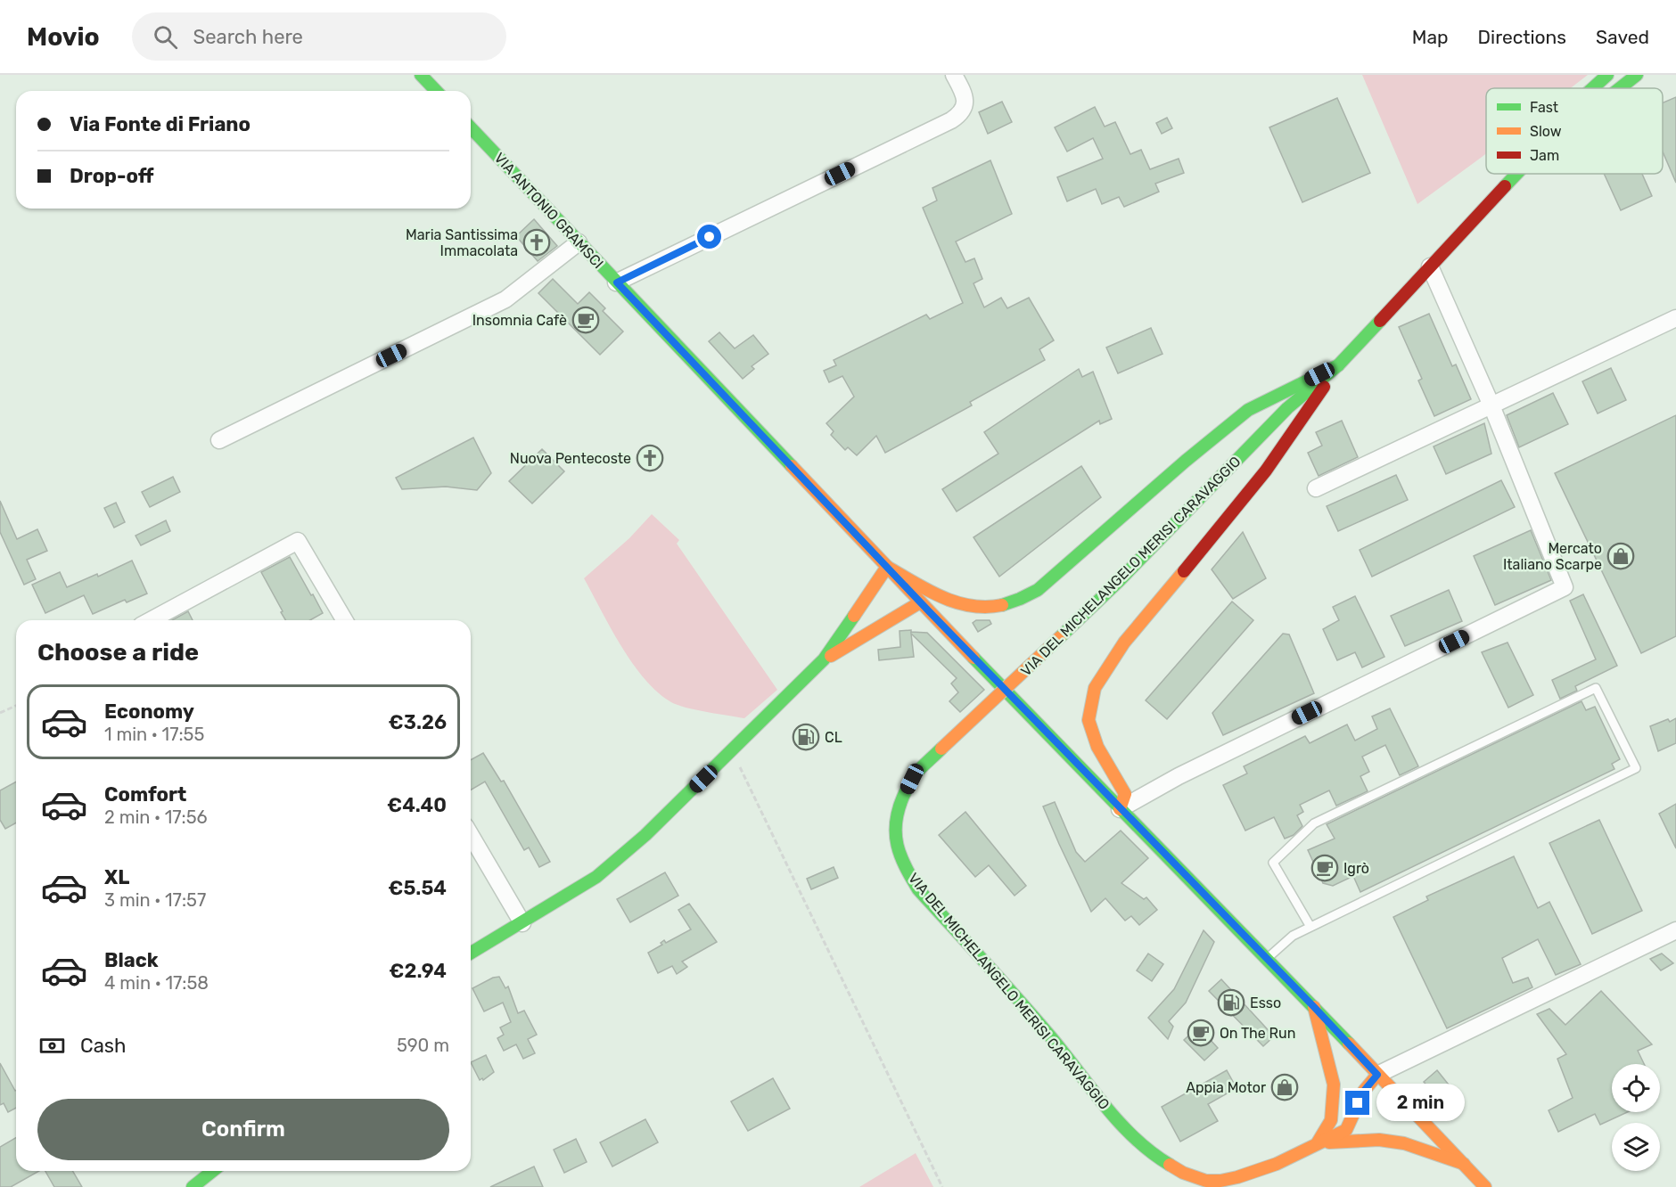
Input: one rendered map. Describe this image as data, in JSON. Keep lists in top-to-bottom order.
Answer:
{
  "streets": {
    "street": ["VIA ANTONIO GRAMSCI", "VIA DEL MICHELANGELO MERISI CARAVAGGIO"]
  },
  "crossings": [
    ["VIA ANTONIO GRAMSCI", "VIA DEL MICHELANGELO MERISI CARAVAGGIO"]
  ],
  "places": {
    "church": ["Maria Santissima Immacolata", "Nuova Pentecoste"],
    "cafe": ["Insomnia Cafè", "Igrò", "On The Run"],
    "shop": ["Mercato Italiano Scarpe", "Appia Motor"],
    "fuel station": ["CL", "Esso"]
  },
  "legend": ["Fast", "Slow", "Jam"],
  "page": {
    "header": "Movio",
    "search": "Search here",
    "nav": ["Map", "Directions", "Saved"],
    "banner": ["Via Fonte di Friano", "Drop-off"],
    "heading": "Choose a ride",
    "list": [
      {
        "name": "Economy",
        "note": "1 min · 17:55",
        "value": "€3.26"
      },
      {
        "name": "Comfort",
        "note": "2 min · 17:56",
        "value": "€4.40"
      },
      {
        "name": "XL",
        "note": "3 min · 17:57",
        "value": "€5.54"
      },
      {
        "name": "Black",
        "note": "4 min · 17:58",
        "value": "€2.94"
      }
    ],
    "pay": ["Cash", "590 m"],
    "bubble": "2 min",
    "buttons": "Confirm"
  }
}
